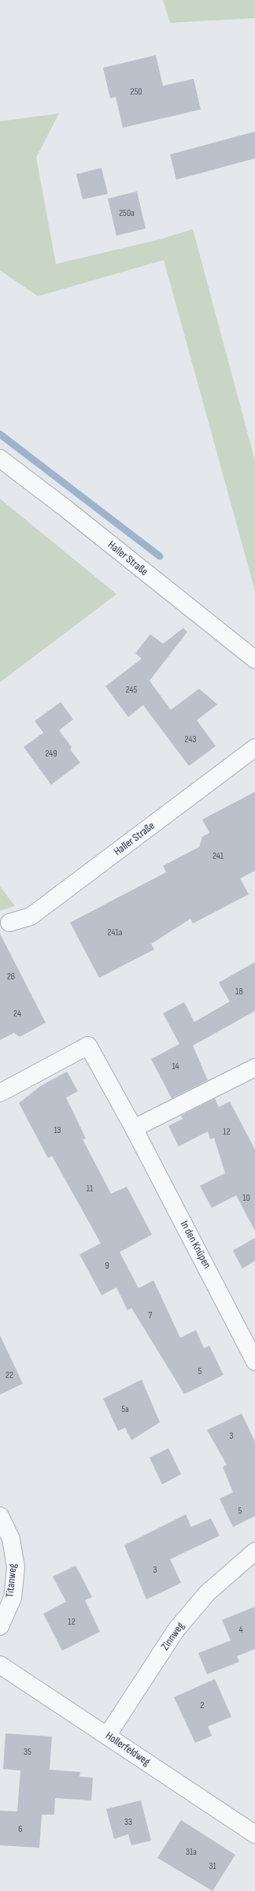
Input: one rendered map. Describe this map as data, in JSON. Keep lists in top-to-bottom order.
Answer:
{
  "streets": {
    "street": [
      "Haller Straße",
      "In den Knüpen",
      "Titanweg",
      "Zinnweg",
      "Hollerfeldweg"
    ]
  },
  "crossings": [
    ["Zinnweg", "Hollerfeldweg"]
  ],
  "house_numbers": [
    "250",
    "250a",
    "245",
    "243",
    "249",
    "241",
    "241a",
    "26",
    "18",
    "24",
    "14",
    "13",
    "12",
    "11",
    "10",
    "9",
    "7",
    "5",
    "22",
    "5a",
    "3",
    "5",
    "3",
    "12",
    "4",
    "2",
    "35",
    "33",
    "6",
    "31a",
    "31"
  ]
}
